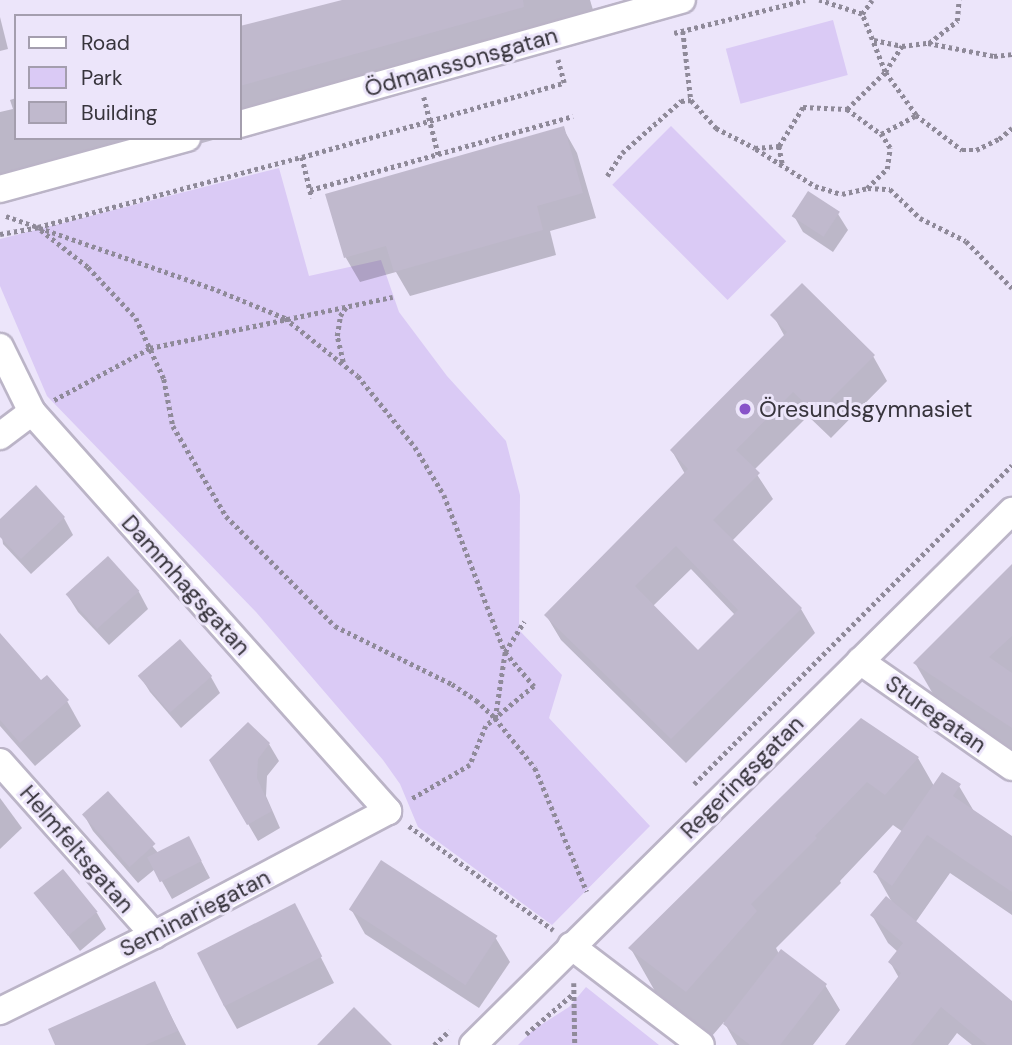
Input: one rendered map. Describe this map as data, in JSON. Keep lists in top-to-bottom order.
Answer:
{
  "streets": {
    "street": [
      "Ödmanssonsgatan",
      "Dammhagsgatan",
      "Sturegatan",
      "Regeringsgatan",
      "Helmfeltsgatan",
      "Seminariegatan"
    ]
  },
  "crossings": [
    ["Dammhagsgatan", "Seminariegatan"],
    ["Sturegatan", "Regeringsgatan"],
    ["Helmfeltsgatan", "Seminariegatan"]
  ],
  "places": ["Öresundsgymnasiet"],
  "legend": ["Road", "Park", "Building"]
}
